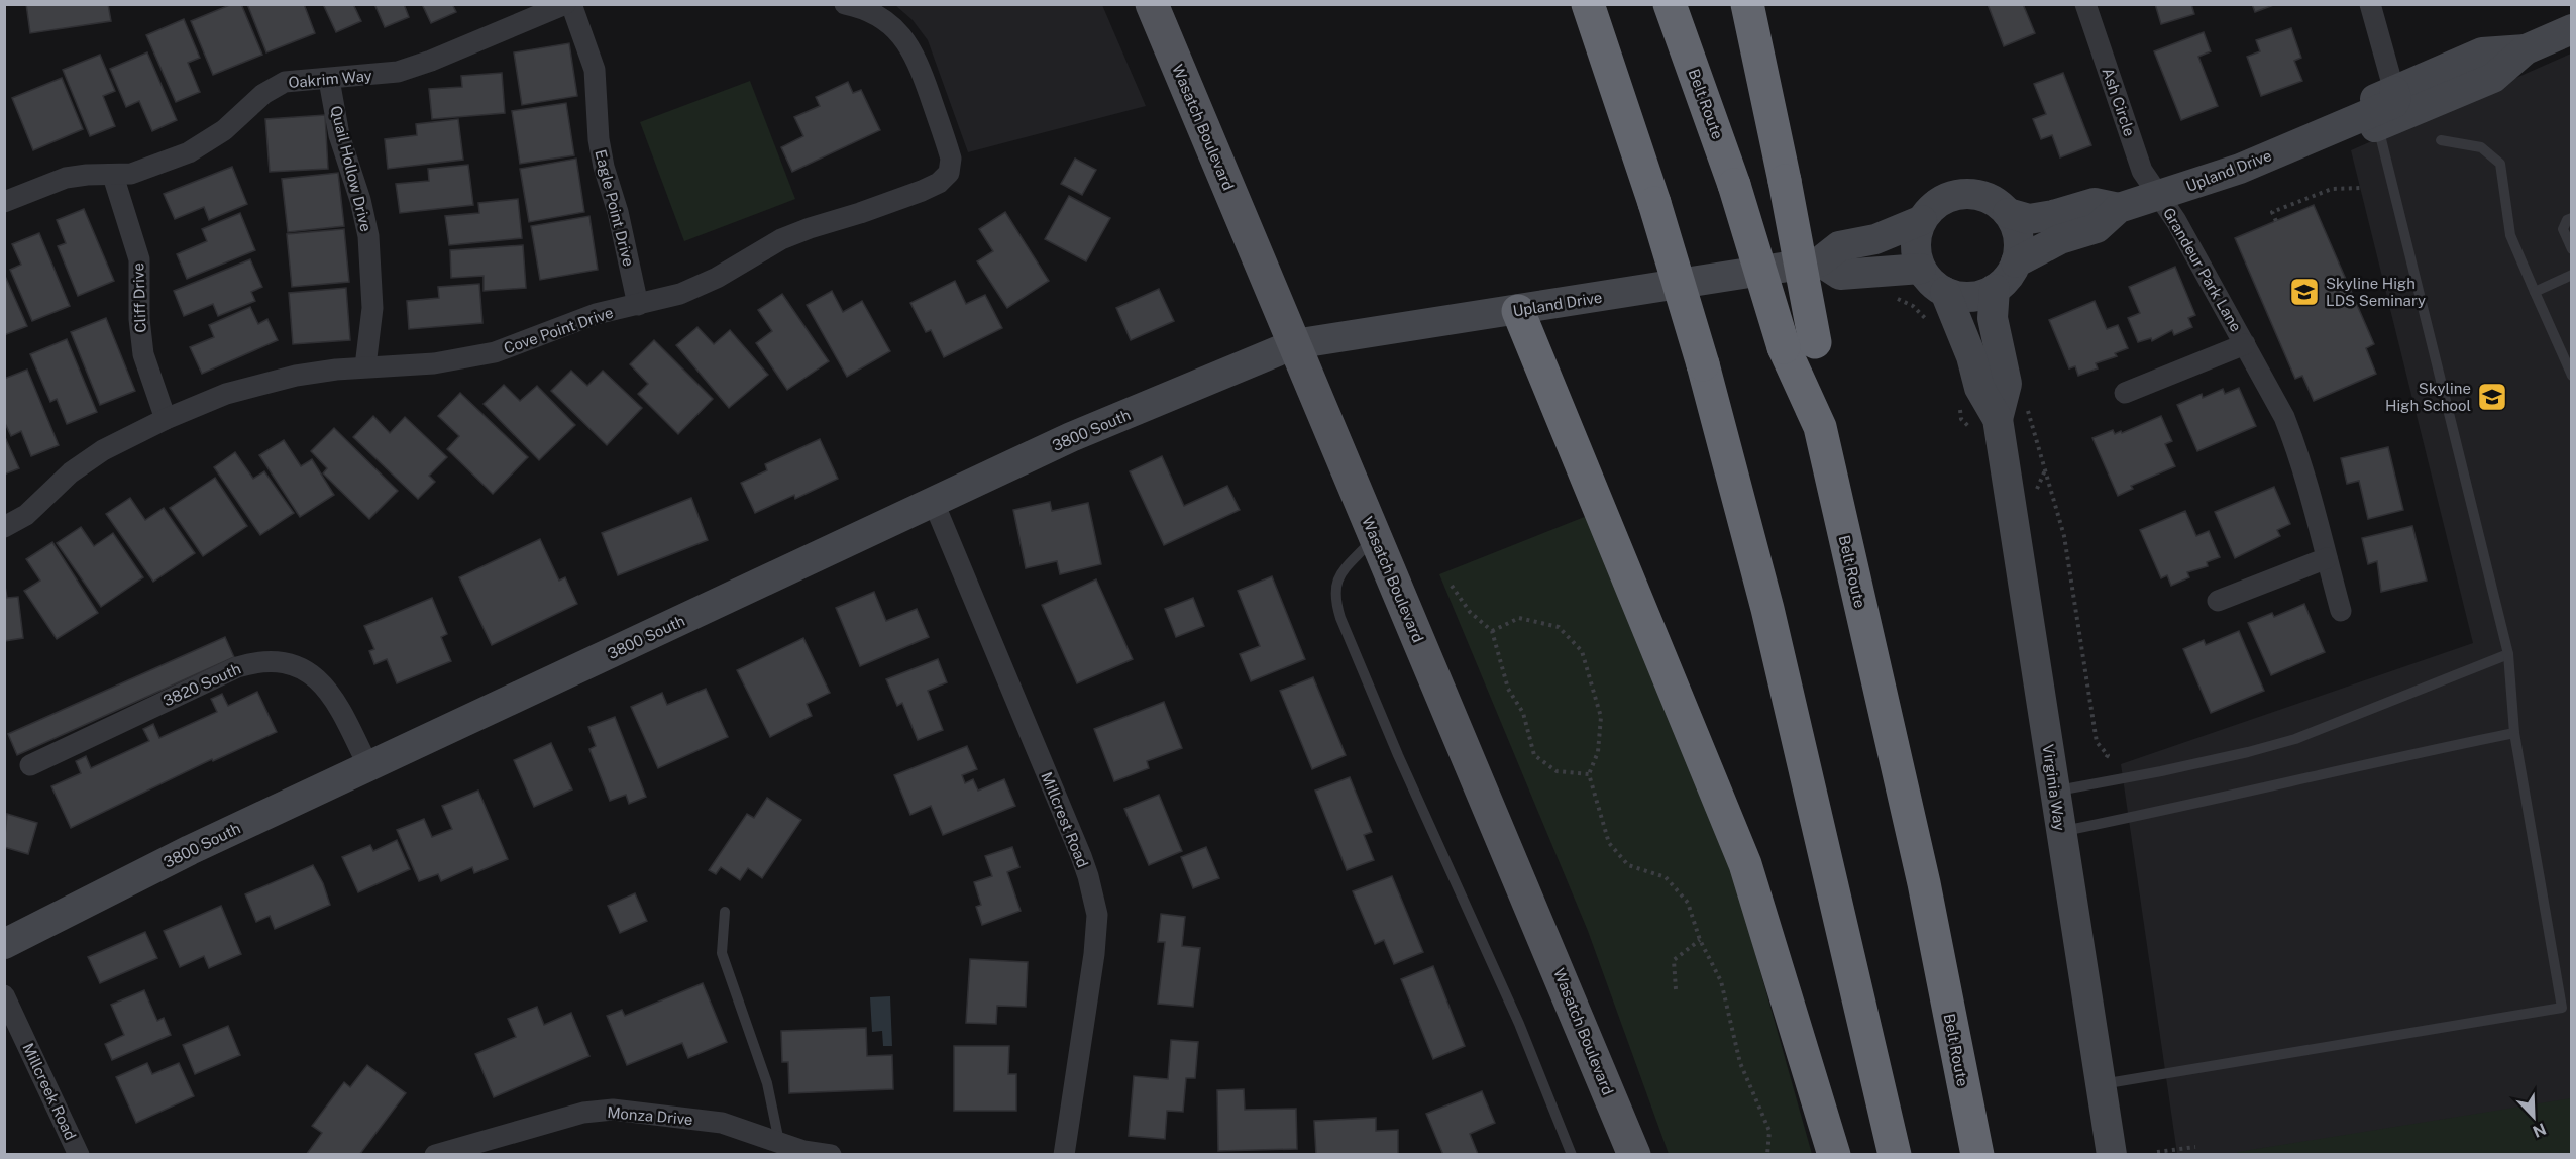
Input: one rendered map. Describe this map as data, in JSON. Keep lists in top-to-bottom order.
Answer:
{
  "streets": {
    "highway": ["Belt Route"],
    "main road": ["Wasatch Boulevard"],
    "street": [
      "Oakrim Way",
      "Ash Circle",
      "Quail Hollow Drive",
      "Upland Drive",
      "Eagle Point Drive",
      "Grandeur Park Lane",
      "Cliff Drive",
      "Cove Point Drive",
      "3800 South",
      "3820 South",
      "Virginia Way",
      "Millcrest Road",
      "Millcreek Road",
      "Monza Drive"
    ]
  },
  "crossings": [
    ["Oakrim Way", "Quail Hollow Drive"],
    ["Oakrim Way", "Cliff Drive"],
    ["Ash Circle", "Upland Drive"],
    ["Ash Circle", "Grandeur Park Lane"],
    ["Wasatch Boulevard", "Upland Drive"],
    ["Wasatch Boulevard", "3800 South"],
    ["Quail Hollow Drive", "Cove Point Drive"],
    ["Upland Drive", "Grandeur Park Lane"],
    ["Upland Drive", "3800 South"],
    ["Upland Drive", "Virginia Way"],
    ["Eagle Point Drive", "Cove Point Drive"],
    ["Cliff Drive", "Cove Point Drive"],
    ["3800 South", "3820 South"],
    ["3800 South", "Millcrest Road"]
  ],
  "places": {
    "school or university": ["Skyline High LDS Seminary", "Skyline High School"]
  },
  "north": "bottom right"
}
